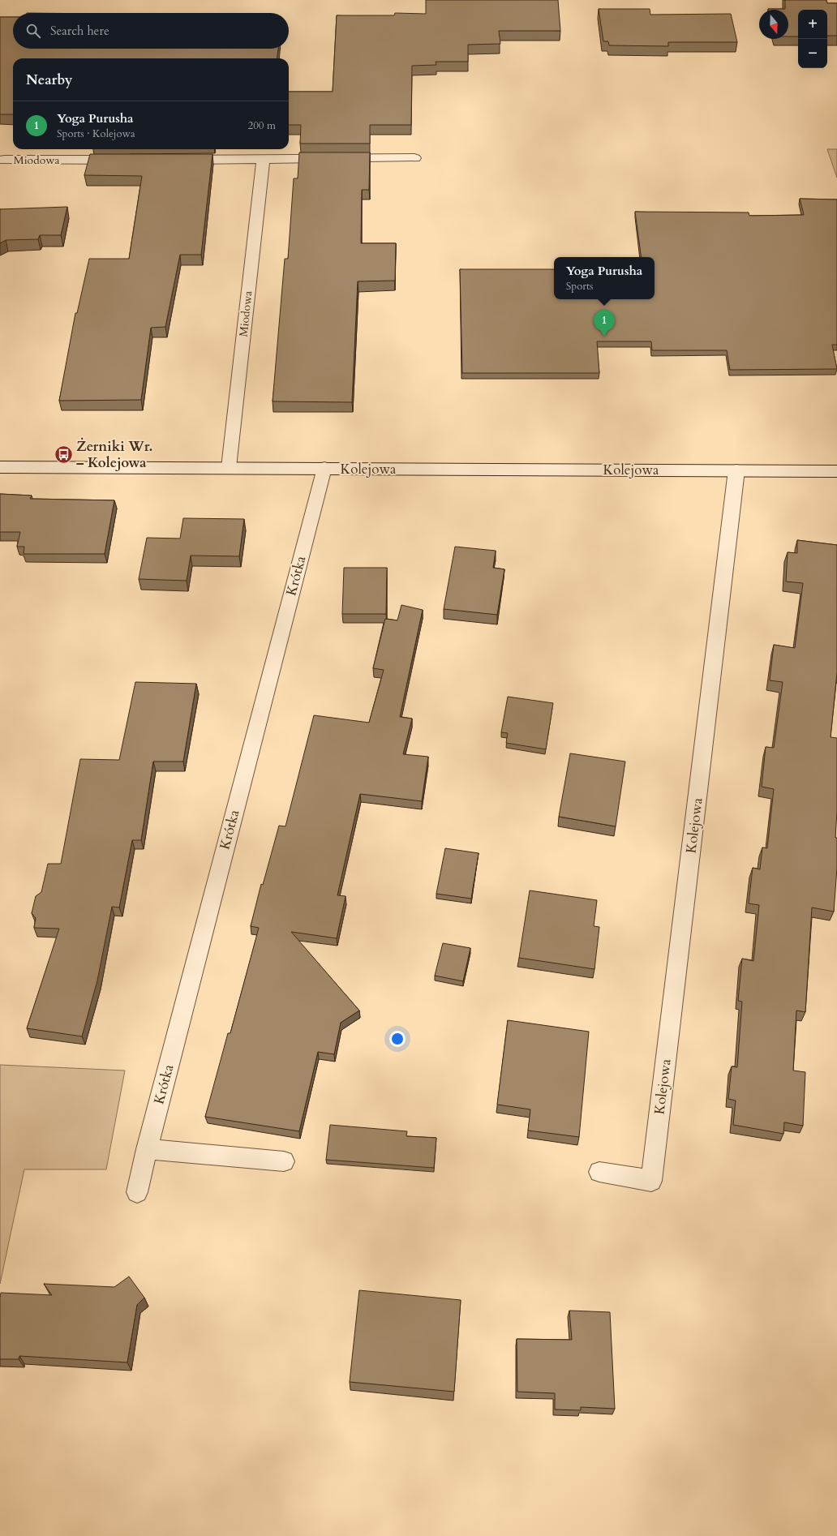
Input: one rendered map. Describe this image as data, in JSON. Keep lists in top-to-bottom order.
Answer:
{
  "streets": {
    "street": ["Miodowa", "Kolejowa", "Krótka"]
  },
  "crossings": [
    ["Miodowa", "Kolejowa"],
    ["Kolejowa", "Krótka"]
  ],
  "places": {
    "bus stop": ["Żerniki Wr. – Kolejowa"]
  },
  "north": "bottom",
  "page": {
    "map_buttons": ["+", "−"],
    "search": "Search here",
    "heading": "Nearby",
    "list": [
      {
        "mark": "1",
        "name": "Yoga Purusha",
        "note": "Sports · Kolejowa",
        "value": "200 m"
      }
    ],
    "popup": ["Yoga Purusha", "Sports"],
    "pins": "1"
  }
}
